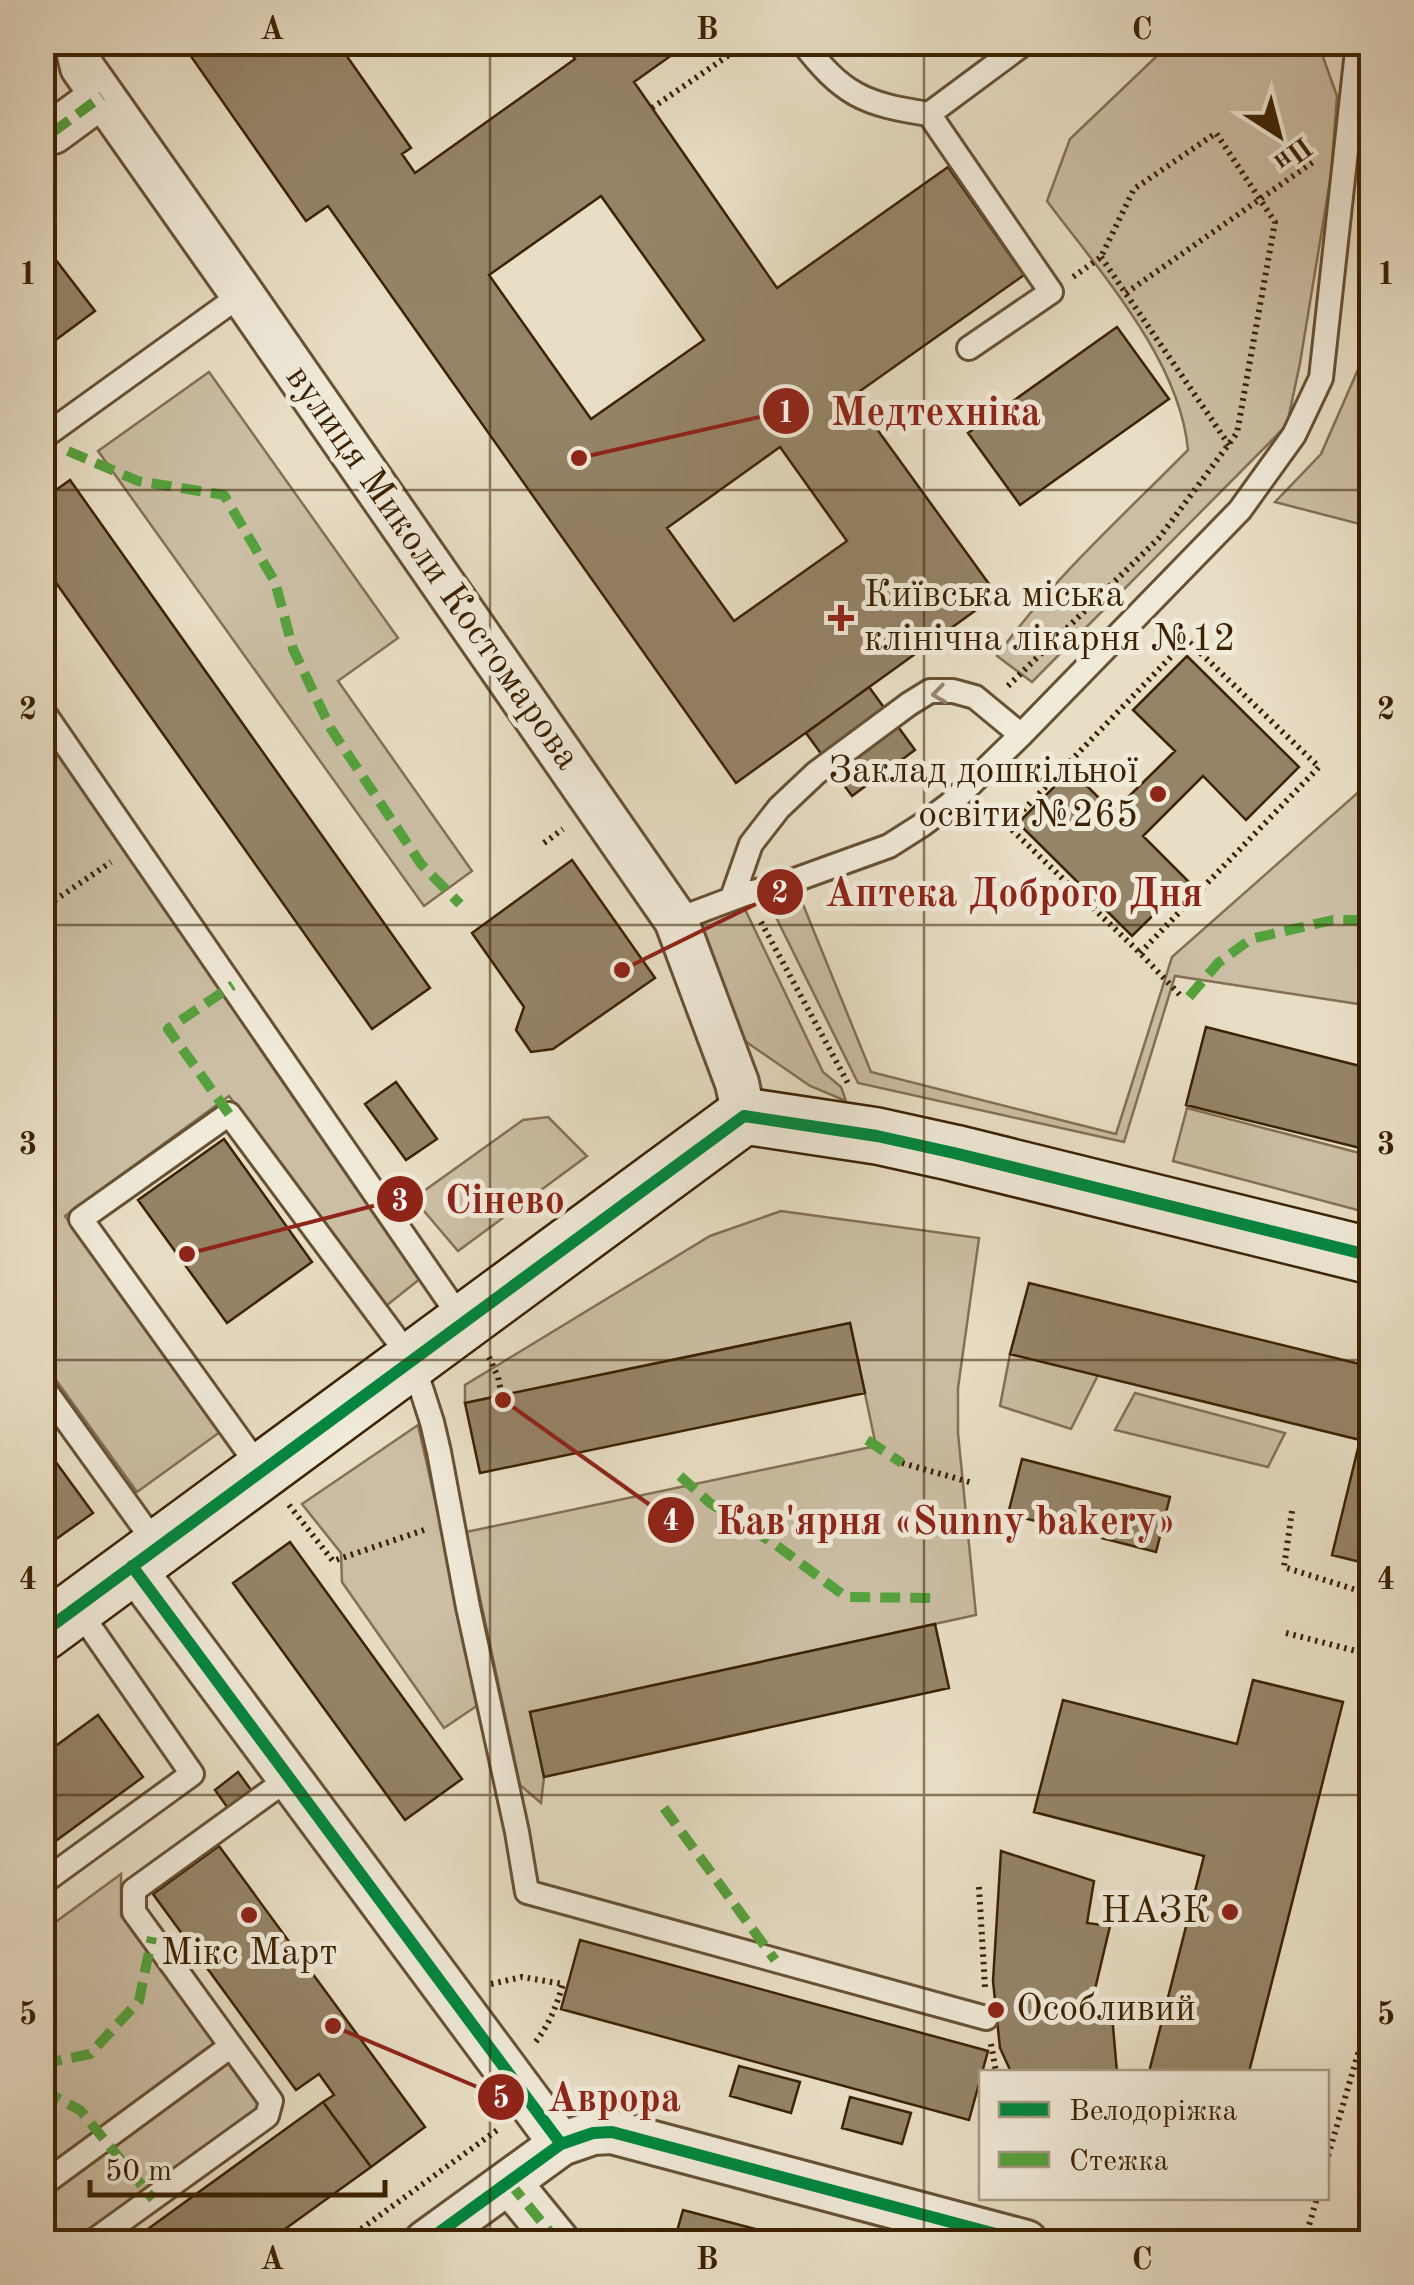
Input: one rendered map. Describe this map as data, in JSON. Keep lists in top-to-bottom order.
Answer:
{
  "streets": {
    "street": ["вулиця Миколи Костомарова"]
  },
  "places": {
    "other": [
      "Медтехніка",
      "Заклад дошкільної освіти №265",
      "Аптека Доброго Дня",
      "Сінево",
      "Кав'ярня «Sunny bakery»",
      "НАЗК",
      "Мікс Март",
      "Особливий",
      "Аврора"
    ],
    "health": ["Київська міська клінічна лікарня №12"]
  },
  "legend": ["Велодоріжка", "Стежка"],
  "scale_bar": "50 m",
  "north": "bottom right",
  "grid": {
    "columns": ["A", "B", "C"],
    "rows": [
      "1",
      "2",
      "3",
      "4",
      "5"
    ]
  }
}
